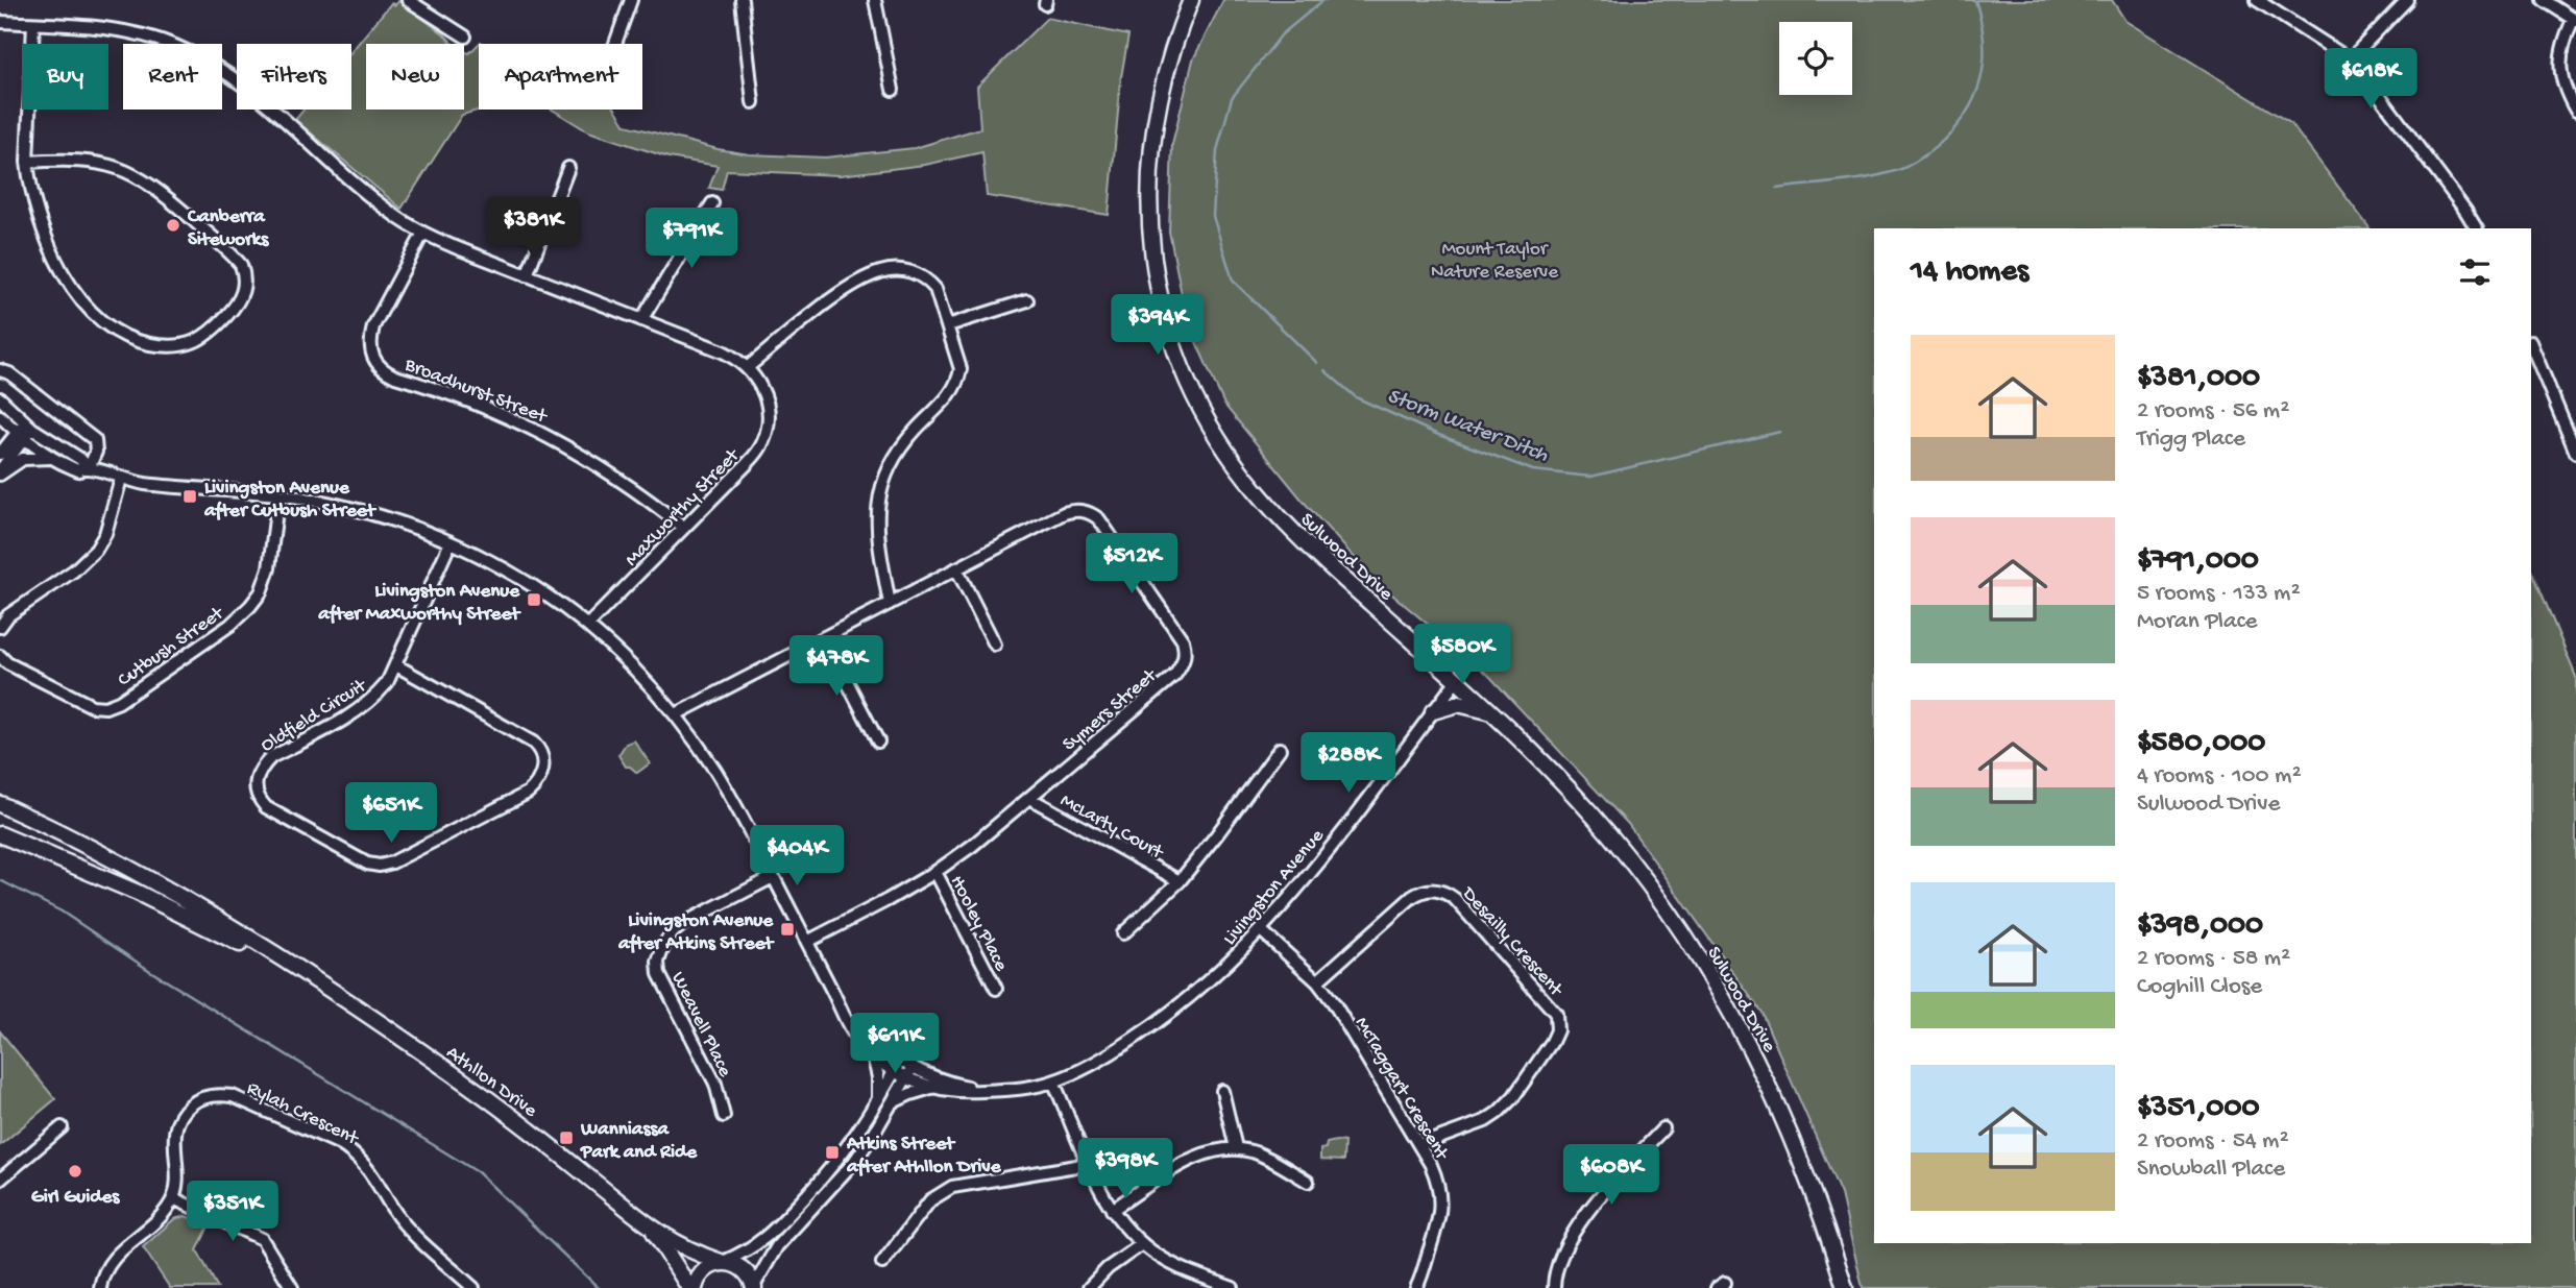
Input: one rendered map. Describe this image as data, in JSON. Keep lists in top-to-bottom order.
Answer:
{
  "streets": {
    "main road": ["Sulwood Drive", "Athllon Drive"],
    "street": [
      "Broadhurst Street",
      "Maxworthy Street",
      "Cutbush Street",
      "Symers Street",
      "Oldfield Circuit",
      "McLarty Court",
      "Livingston Avenue",
      "Hooley Place",
      "Desailly Crescent",
      "Weavell Place",
      "McTaggart Crescent",
      "Rylah Crescent"
    ]
  },
  "crossings": [
    ["Broadhurst Street", "Maxworthy Street"],
    ["Maxworthy Street", "Livingston Avenue"],
    ["Sulwood Drive", "Livingston Avenue"],
    ["Cutbush Street", "Livingston Avenue"],
    ["Symers Street", "McLarty Court"],
    ["Symers Street", "Livingston Avenue"],
    ["Symers Street", "Hooley Place"],
    ["Oldfield Circuit", "Livingston Avenue"],
    ["Livingston Avenue", "Weavell Place"],
    ["Livingston Avenue", "McTaggart Crescent"],
    ["Desailly Crescent", "McTaggart Crescent"]
  ],
  "water": ["Storm Water Ditch"],
  "parks": ["Mount Taylor Nature Reserve"],
  "places": {
    "other": ["Canberra Siteworks", "Girl Guides"],
    "transit": [
      "Livingston Avenue after Cutbush Street",
      "Livingston Avenue after Maxworthy Street",
      "Livingston Avenue after Atkins Street",
      "Wanniassa Park and Ride",
      "Atkins Street after Athllon Drive"
    ]
  },
  "page": {
    "chip": [
      "Buy",
      "Rent",
      "Filters",
      "New",
      "Apartment"
    ],
    "price": [
      "$618K",
      "$381K",
      "$791K",
      "$394K",
      "$512K",
      "$580K",
      "$478K",
      "$288K",
      "$651K",
      "$404K",
      "$611K",
      "$398K",
      "$608K",
      "$351K"
    ],
    "heading": "14 homes",
    "list": [
      {
        "name": "$381,000",
        "note": "2 rooms · 56 m² · Trigg Place"
      },
      {
        "name": "$791,000",
        "note": "5 rooms · 133 m² · Moran Place"
      },
      {
        "name": "$580,000",
        "note": "4 rooms · 100 m² · Sulwood Drive"
      },
      {
        "name": "$398,000",
        "note": "2 rooms · 58 m² · Coghill Close"
      },
      {
        "name": "$351,000",
        "note": "2 rooms · 54 m² · Snowball Place"
      }
    ]
  }
}
